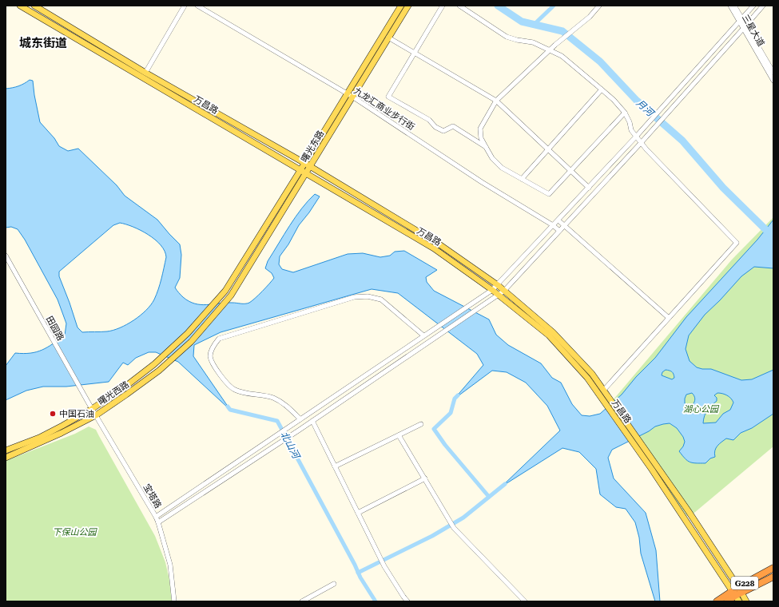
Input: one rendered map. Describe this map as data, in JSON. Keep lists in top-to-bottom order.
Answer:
{
  "streets": {
    "highway": ["G228"],
    "main road": ["万昌路", "曙光东路", "曙光西路"],
    "street": [
      "三星大道",
      "九龙汇商业步行街",
      "田园路",
      "宝塔路"
    ]
  },
  "crossings": [
    ["万昌路", "曙光东路"],
    ["万昌路", "G228"],
    ["九龙汇商业步行街", "曙光东路"],
    ["曙光东路", "曙光西路"],
    ["田园路", "曙光西路"],
    ["田园路", "宝塔路"],
    ["曙光西路", "宝塔路"]
  ],
  "districts": ["城东街道"],
  "water": ["月河", "北山河"],
  "parks": ["湖心公园", "下保山公园"],
  "places": ["中国石油"]
}
